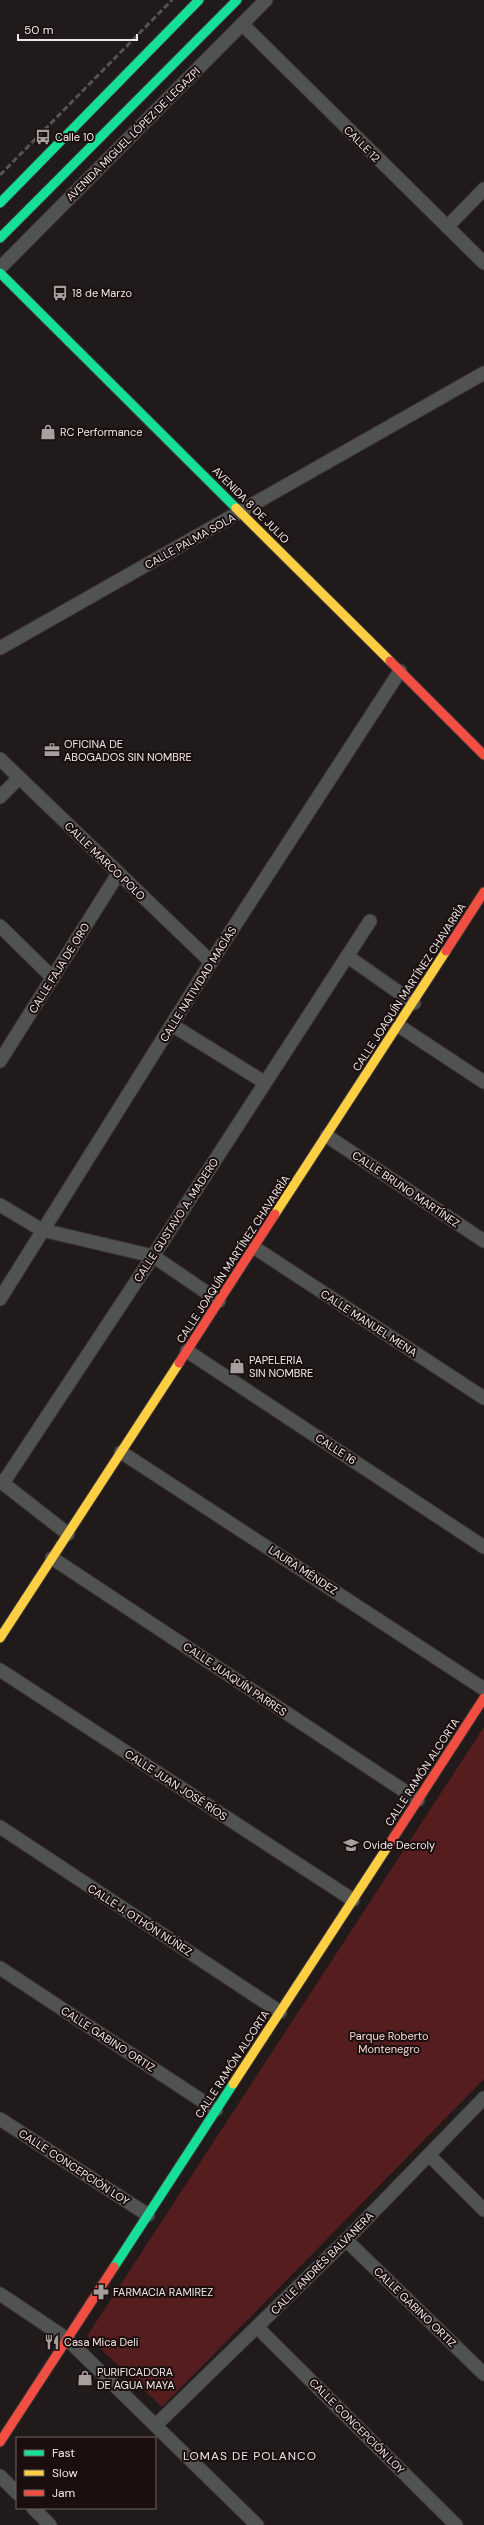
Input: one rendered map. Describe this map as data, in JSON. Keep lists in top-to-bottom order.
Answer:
{
  "streets": {
    "street": [
      "AVENIDA MIGUEL LÓPEZ DE LEGAZPI",
      "CALLE 12",
      "AVENIDA 8 DE JULIO",
      "CALLE PALMA SOLA",
      "CALLE MARCO POLO",
      "CALLE FAJA DE ORO",
      "CALLE NATIVIDAD MACÍAS",
      "CALLE JOAQUÍN MARTÍNEZ CHAVARRÍA",
      "CALLE BRUNO MARTÍNEZ",
      "CALLE GUSTAVO A. MADERO",
      "CALLE MANUEL MENA",
      "CALLE 16",
      "LAURA MÉNDEZ",
      "CALLE JUAQUÍN PARRES",
      "CALLE RAMÓN ALCORTA",
      "CALLE JUAN JOSÉ RÍOS",
      "CALLE J. OTHÓN NÚÑEZ",
      "CALLE GABINO ORTIZ",
      "CALLE CONCEPCIÓN LOY",
      "CALLE ANDRÉS BALVANERA"
    ]
  },
  "crossings": [
    ["AVENIDA MIGUEL LÓPEZ DE LEGAZPI", "CALLE 12"],
    ["AVENIDA 8 DE JULIO", "CALLE PALMA SOLA"],
    ["AVENIDA 8 DE JULIO", "CALLE NATIVIDAD MACÍAS"],
    ["CALLE MARCO POLO", "CALLE FAJA DE ORO"],
    ["CALLE MARCO POLO", "CALLE NATIVIDAD MACÍAS"],
    ["CALLE JOAQUÍN MARTÍNEZ CHAVARRÍA", "CALLE BRUNO MARTÍNEZ"],
    ["CALLE JOAQUÍN MARTÍNEZ CHAVARRÍA", "CALLE MANUEL MENA"],
    ["CALLE JOAQUÍN MARTÍNEZ CHAVARRÍA", "CALLE 16"],
    ["CALLE JOAQUÍN MARTÍNEZ CHAVARRÍA", "LAURA MÉNDEZ"],
    ["CALLE JOAQUÍN MARTÍNEZ CHAVARRÍA", "CALLE JUAQUÍN PARRES"],
    ["CALLE JUAQUÍN PARRES", "CALLE RAMÓN ALCORTA"],
    ["CALLE RAMÓN ALCORTA", "CALLE JUAN JOSÉ RÍOS"],
    ["CALLE RAMÓN ALCORTA", "CALLE J. OTHÓN NÚÑEZ"],
    ["CALLE RAMÓN ALCORTA", "CALLE GABINO ORTIZ"],
    ["CALLE RAMÓN ALCORTA", "CALLE CONCEPCIÓN LOY"],
    ["CALLE GABINO ORTIZ", "CALLE ANDRÉS BALVANERA"],
    ["CALLE CONCEPCIÓN LOY", "CALLE ANDRÉS BALVANERA"]
  ],
  "districts": ["LOMAS DE POLANCO"],
  "parks": ["Parque Roberto Montenegro"],
  "places": {
    "bus stop": ["Calle 10", "18 de Marzo"],
    "shop": ["RC Performance", "PAPELERIA SIN NOMBRE", "PURIFICADORA DE AGUA MAYA"],
    "office": ["OFICINA DE ABOGADOS SIN NOMBRE"],
    "school or university": ["Ovide Decroly"],
    "pharmacy": ["FARMACIA RAMIREZ"],
    "restaurant": ["Casa Mica Deli"]
  },
  "legend": ["Fast", "Slow", "Jam"],
  "scale_bar": "50 m"
}
